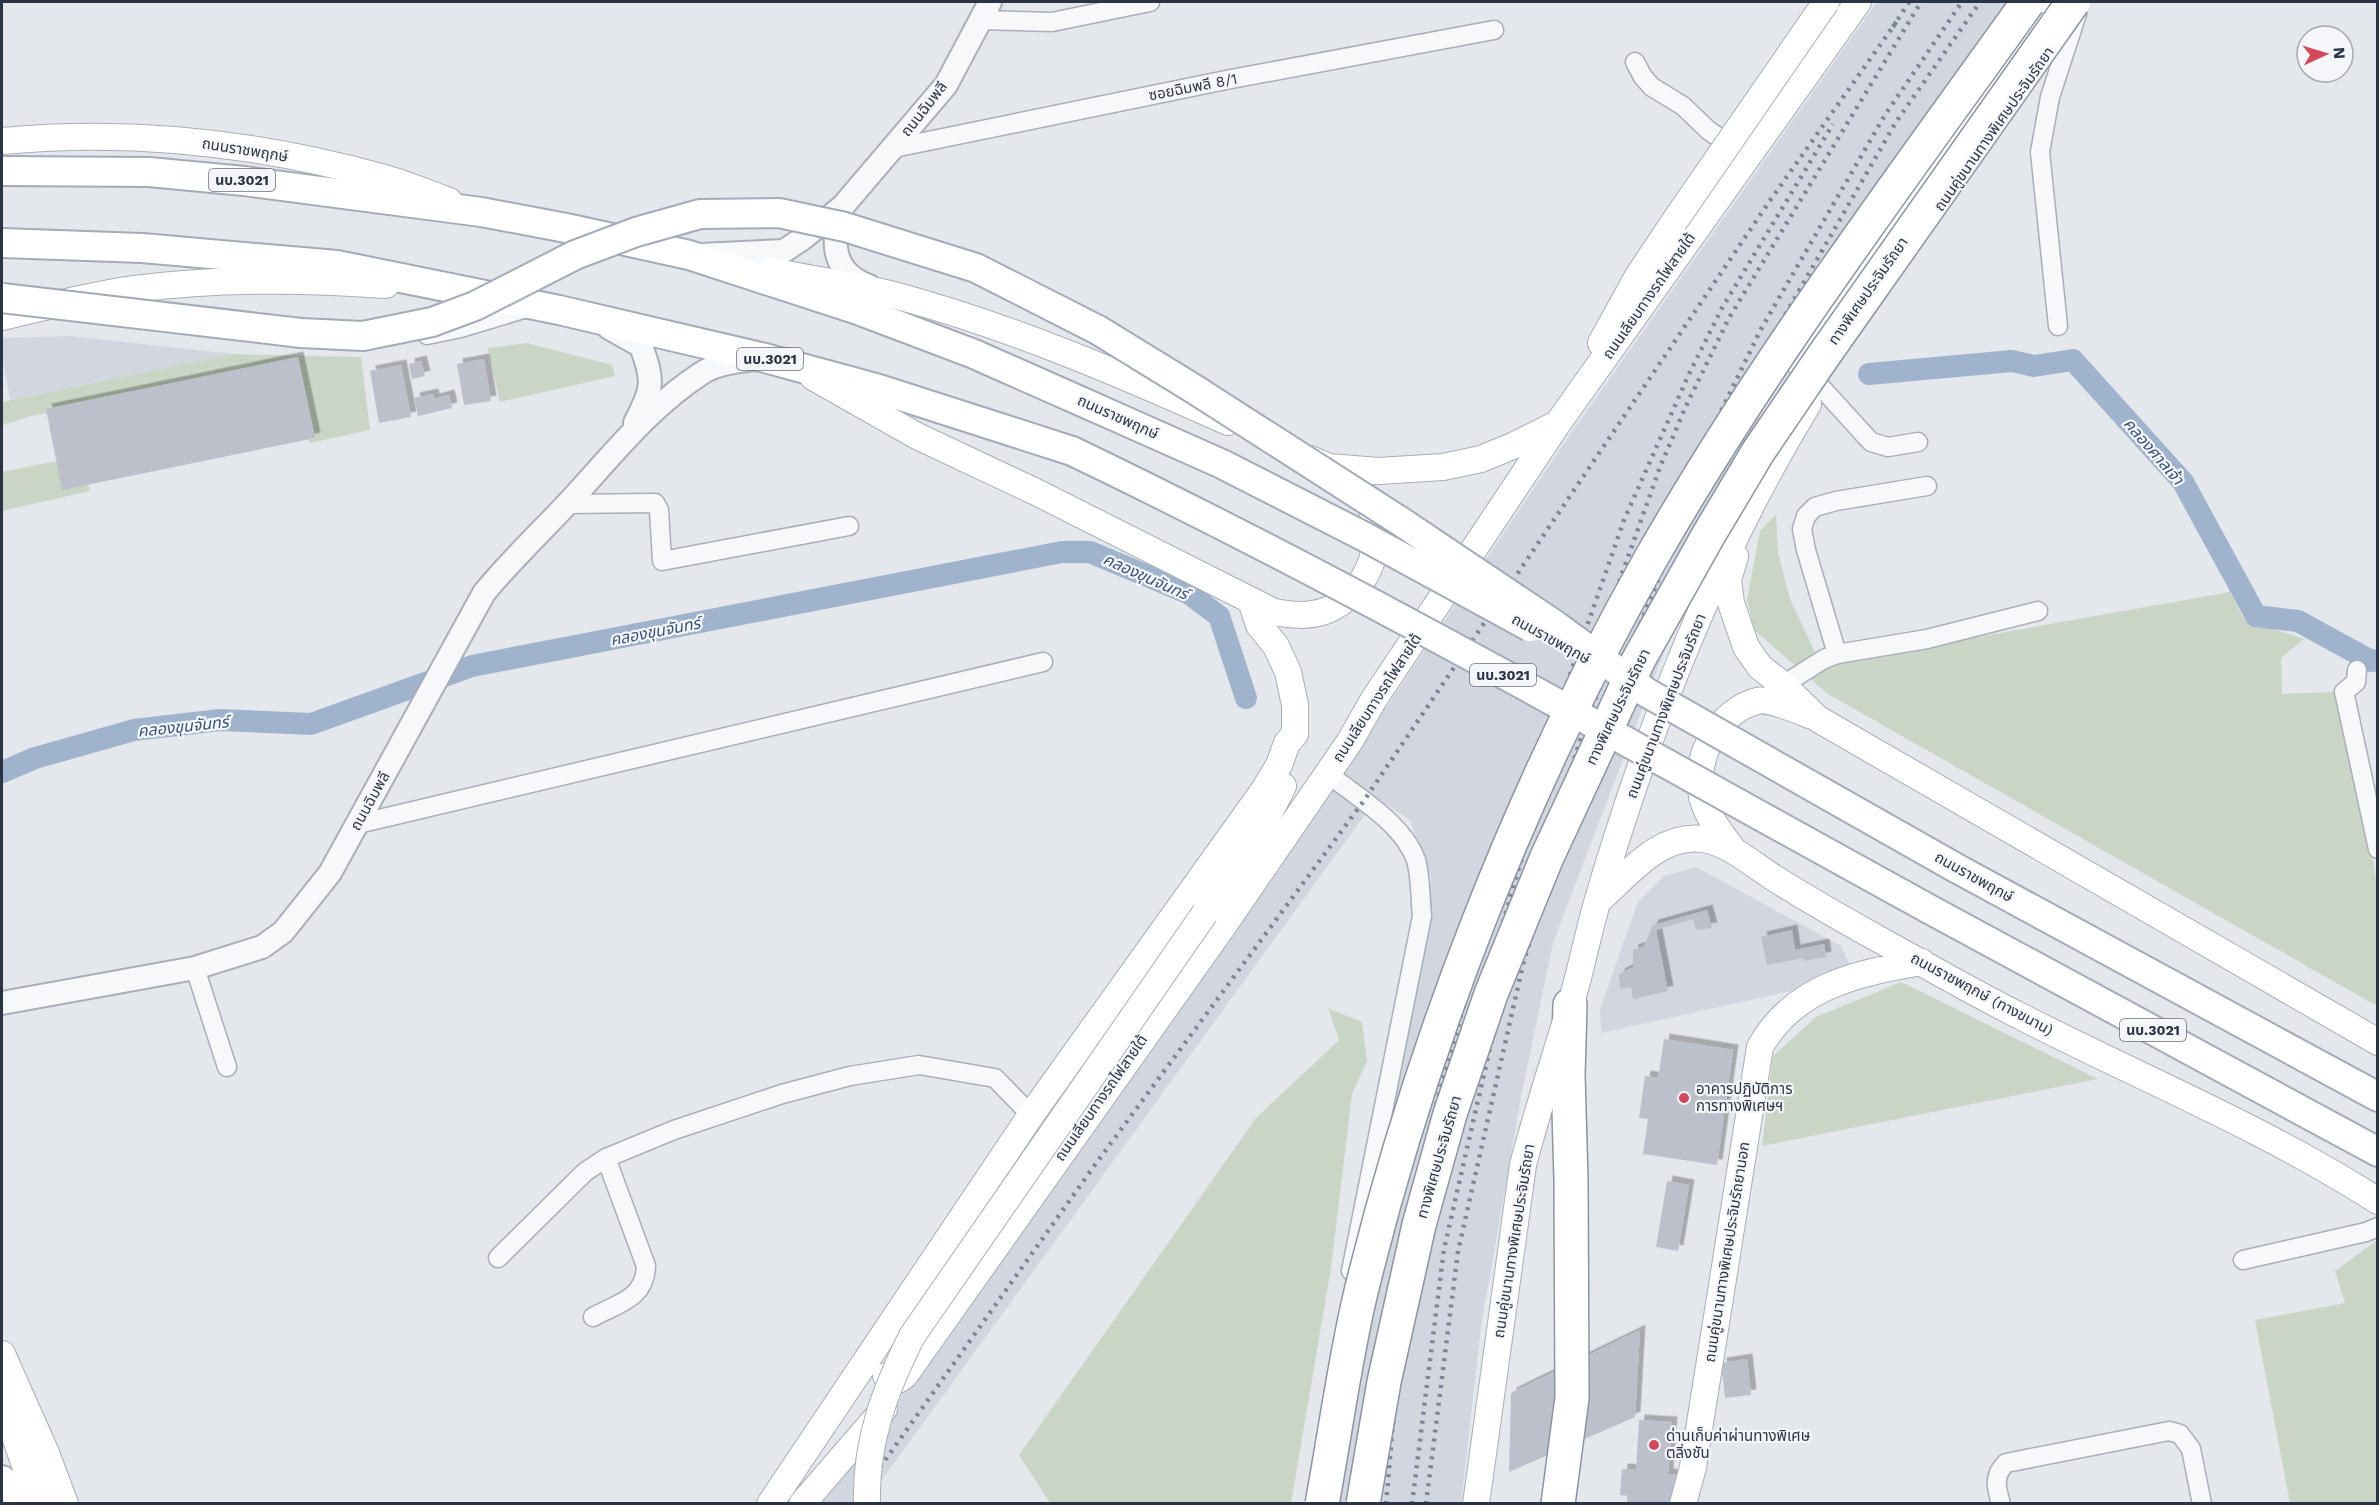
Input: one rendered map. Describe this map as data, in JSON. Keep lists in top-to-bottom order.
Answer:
{
  "streets": {
    "highway": ["ทางพิเศษประจิมรัถยา"],
    "main road": [
      "ถนนคู่ขนานทางพิเศษประจิมรัถยา",
      "ถนนราชพฤกษ์",
      "นบ.3021",
      "ถนนเลียบทางรถไฟสายใต้",
      "ถนนราชพฤกษ์ (ทางขนาน)",
      "ถนนคู่ขนานทางพิเศษประจิมรัถยานอก"
    ],
    "street": ["ซอยฉิมพลี 8/1", "ถนนฉิมพลี"]
  },
  "crossings": [
    ["ซอยฉิมพลี 8/1", "ถนนฉิมพลี"],
    ["ถนนฉิมพลี", "ถนนราชพฤกษ์"],
    ["ถนนฉิมพลี", "นบ.3021"],
    ["ถนนคู่ขนานทางพิเศษประจิมรัถยา", "ทางพิเศษประจิมรัถยา"],
    ["ถนนคู่ขนานทางพิเศษประจิมรัถยา", "ถนนราชพฤกษ์ (ทางขนาน)"],
    ["ถนนราชพฤกษ์", "ถนนเลียบทางรถไฟสายใต้"],
    ["ถนนราชพฤกษ์ (ทางขนาน)", "ถนนคู่ขนานทางพิเศษประจิมรัถยานอก"]
  ],
  "water": ["คลองศาลเจ้า", "คลองขุนจันทร์"],
  "places": ["อาคารปฏิบัติการ การทางพิเศษฯ", "ด่านเก็บค่าผ่านทางพิเศษ ตลิ่งชัน"],
  "north": "right"
}
